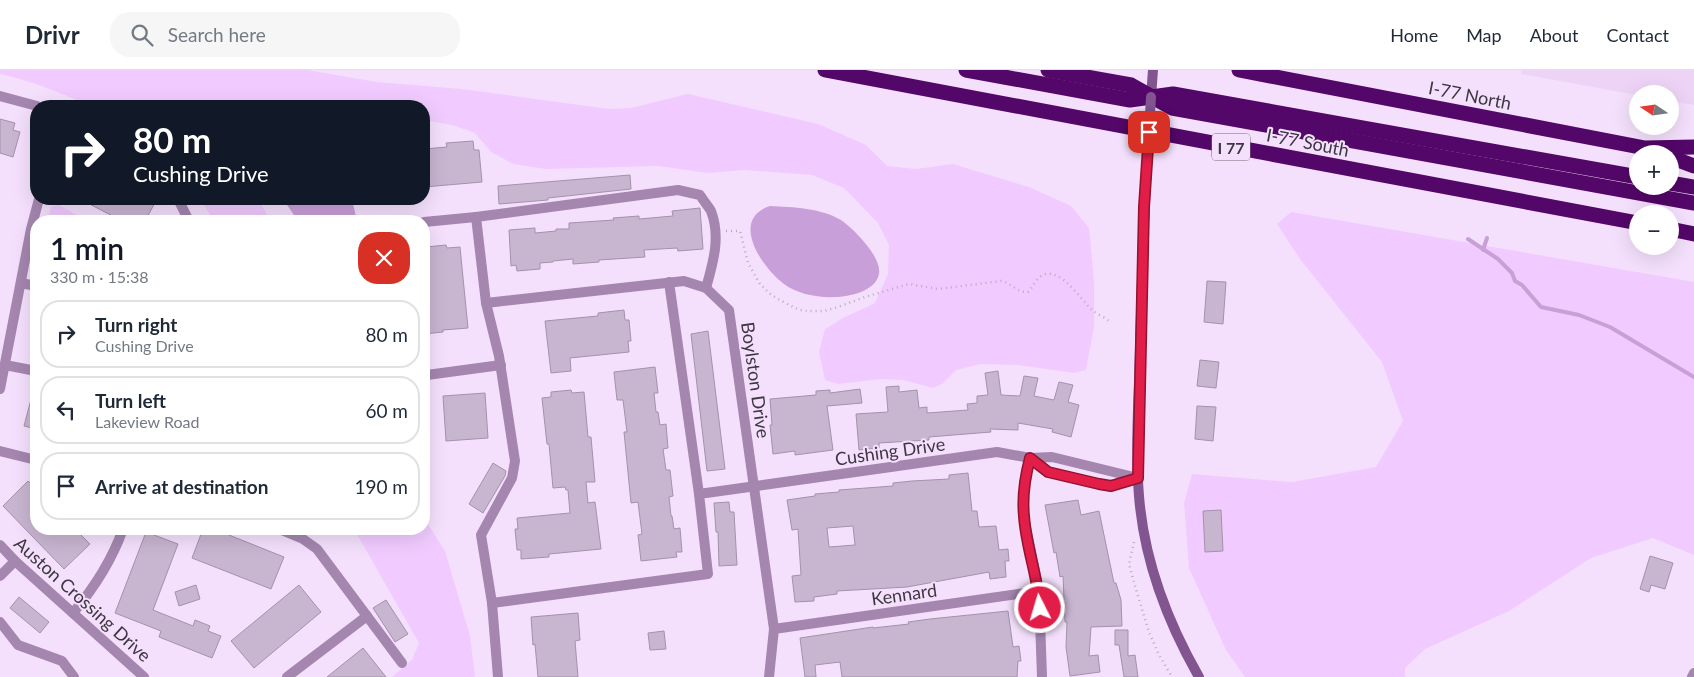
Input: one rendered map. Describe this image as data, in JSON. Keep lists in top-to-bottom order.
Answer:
{
  "streets": {
    "highway": ["I-77 North", "I-77 South", "I 77"],
    "street": [
      "Boylston Drive",
      "Cushing Drive",
      "Kennard",
      "Auston Crossing Drive"
    ]
  },
  "crossings": [
    ["Boylston Drive", "Cushing Drive"],
    ["Boylston Drive", "Kennard"]
  ],
  "north": "left",
  "page": {
    "header": "Drivr",
    "search": "Search here",
    "nav": [
      "Home",
      "Map",
      "About",
      "Contact"
    ],
    "map_buttons": ["+", "−"],
    "turn": ["80 m", "Cushing Drive"],
    "heading": ["1 min", "330 m · 15:38"],
    "list": [
      {
        "name": "Turn right",
        "note": "Cushing Drive",
        "value": "80 m"
      },
      {
        "name": "Turn left",
        "note": "Lakeview Road",
        "value": "60 m"
      },
      {
        "name": "Arrive at destination",
        "value": "190 m"
      }
    ]
  }
}
